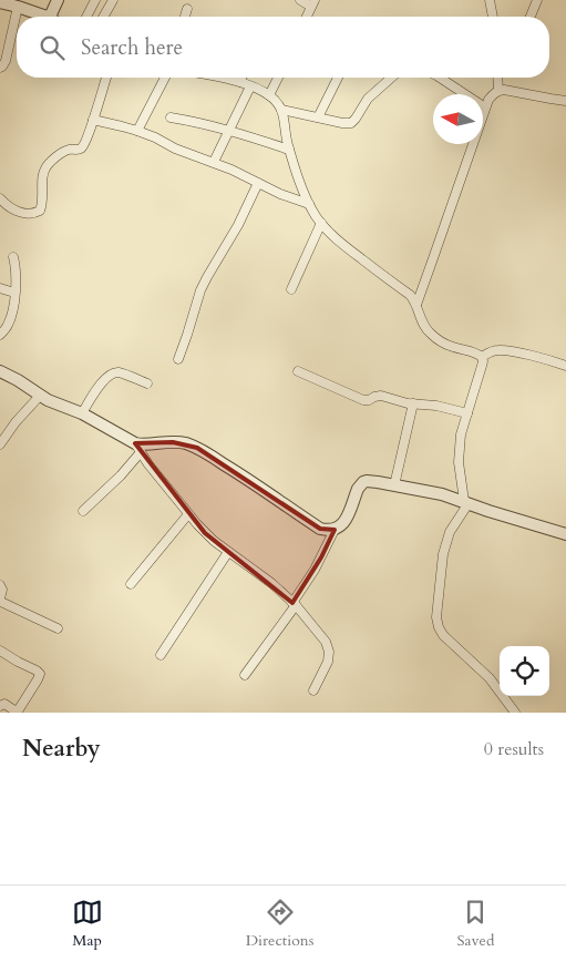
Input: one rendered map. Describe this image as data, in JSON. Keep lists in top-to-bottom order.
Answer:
{
  "north": "left",
  "page": {
    "search": "Search here",
    "heading": ["Nearby", "0 results"],
    "nav": ["Map", "Directions", "Saved"]
  }
}
